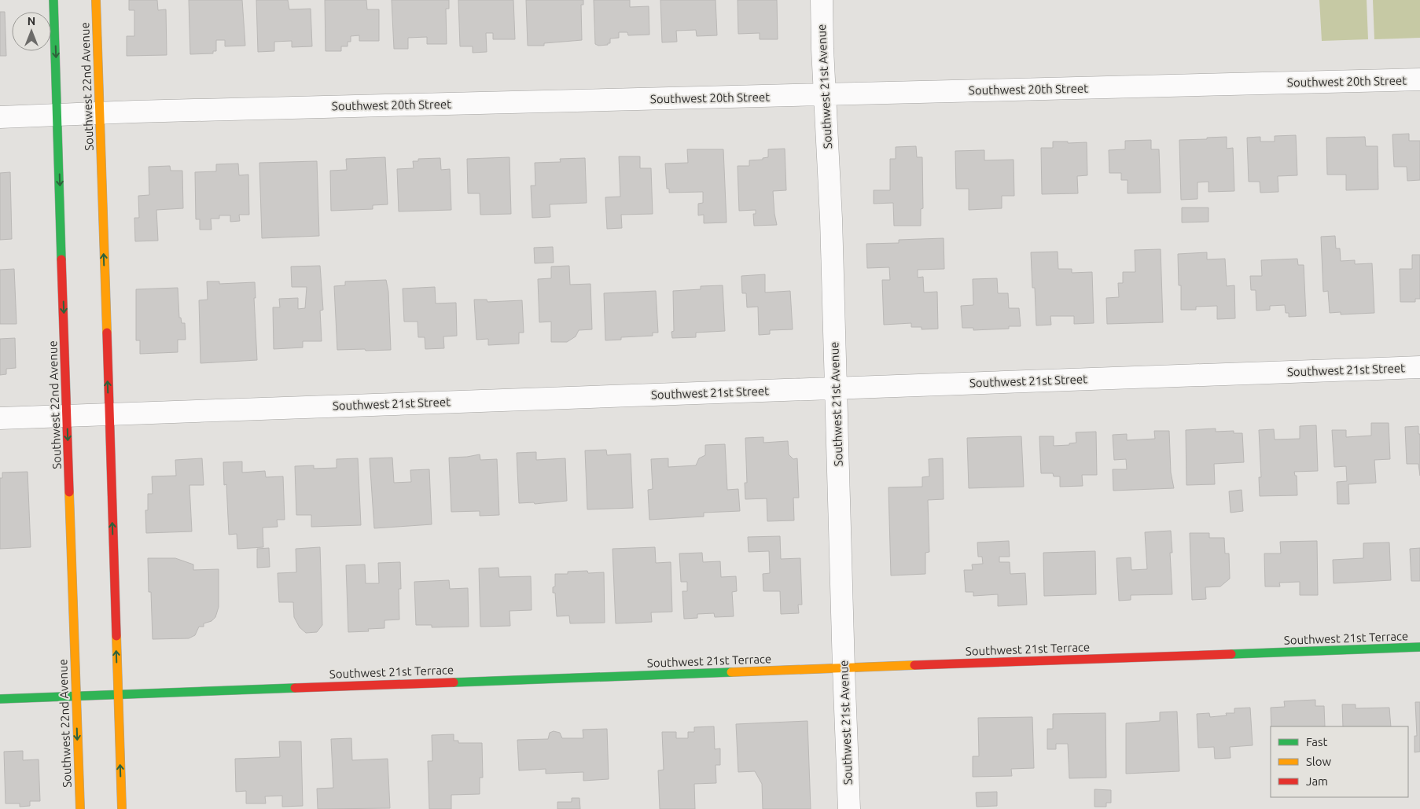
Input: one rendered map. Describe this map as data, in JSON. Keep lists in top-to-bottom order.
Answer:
{
  "streets": {
    "main road": ["Southwest 22nd Avenue", "Southwest 21st Terrace"],
    "street": ["Southwest 20th Street", "Southwest 21st Avenue", "Southwest 21st Street"]
  },
  "crossings": [
    ["Southwest 20th Street", "Southwest 22nd Avenue"],
    ["Southwest 20th Street", "Southwest 21st Avenue"],
    ["Southwest 22nd Avenue", "Southwest 21st Street"],
    ["Southwest 22nd Avenue", "Southwest 21st Terrace"],
    ["Southwest 21st Avenue", "Southwest 21st Street"],
    ["Southwest 21st Avenue", "Southwest 21st Terrace"]
  ],
  "legend": ["Fast", "Slow", "Jam"],
  "north": "top"
}
